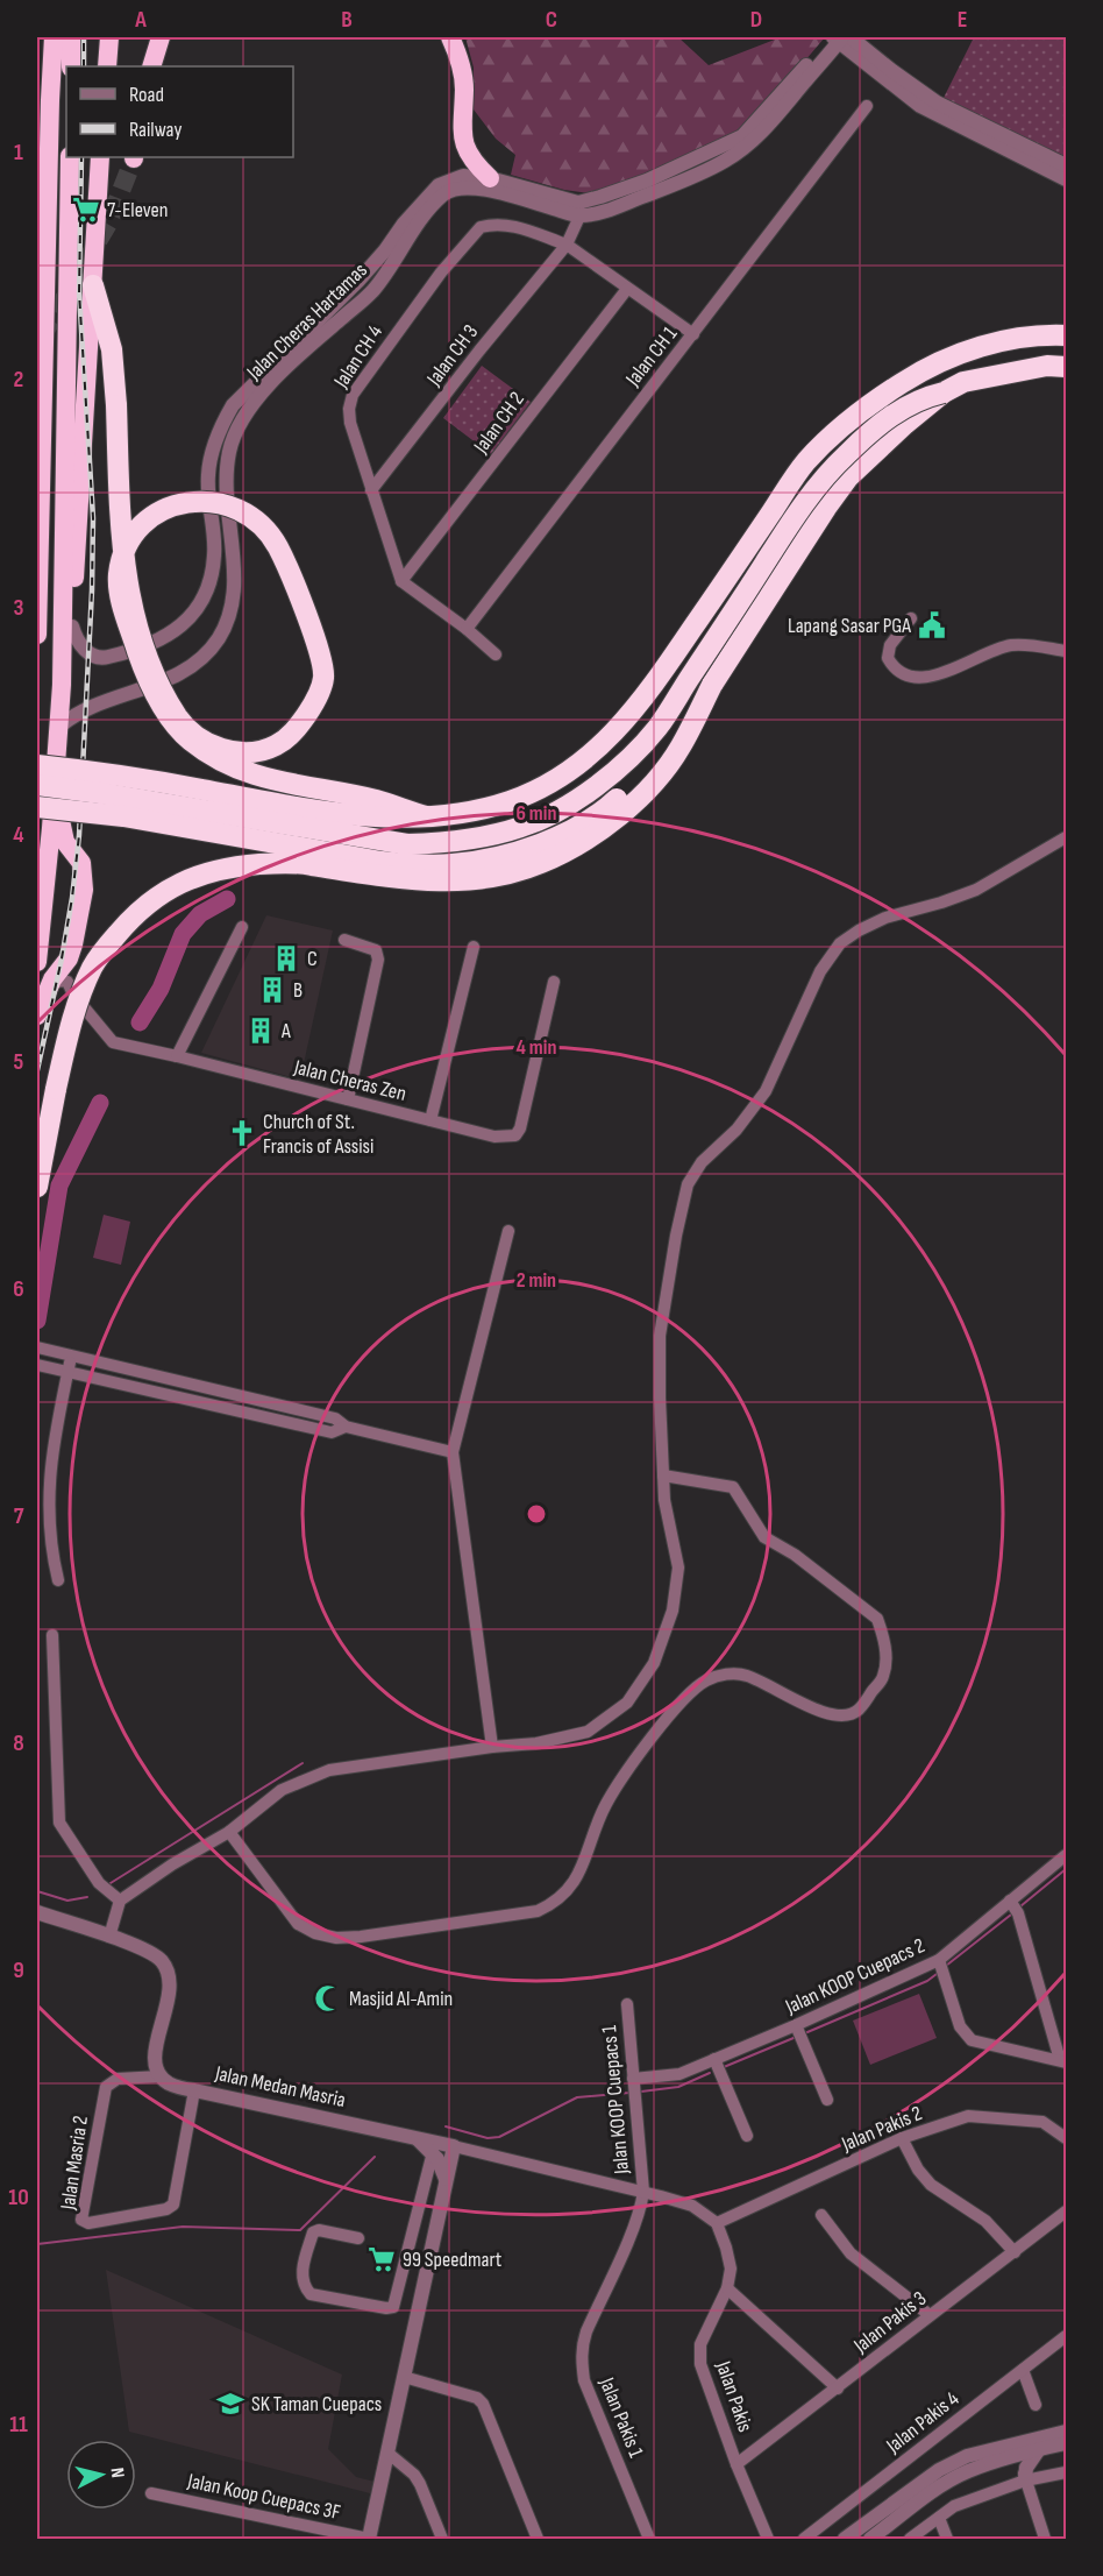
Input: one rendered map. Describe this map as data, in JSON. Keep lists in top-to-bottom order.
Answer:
{
  "streets": {
    "street": [
      "Jalan Cheras Hartamas",
      "Jalan CH 3",
      "Jalan CH 4",
      "Jalan CH 1",
      "Jalan CH 2",
      "Jalan Cheras Zen",
      "Jalan KOOP Cuepacs 2",
      "Jalan Medan Masria",
      "Jalan KOOP Cuepacs 1",
      "Jalan Pakis 2",
      "Jalan Masria 2",
      "Jalan Pakis 3",
      "Jalan Pakis",
      "Jalan Pakis 1",
      "Jalan Pakis 4",
      "Jalan Koop Cuepacs 3F"
    ]
  },
  "crossings": [
    ["Jalan Cheras Hartamas", "Jalan CH 3"],
    ["Jalan CH 3", "Jalan CH 4"],
    ["Jalan CH 4", "Jalan CH 1"],
    ["Jalan CH 4", "Jalan CH 2"],
    ["Jalan KOOP Cuepacs 2", "Jalan KOOP Cuepacs 1"],
    ["Jalan Medan Masria", "Jalan KOOP Cuepacs 1"],
    ["Jalan Medan Masria", "Jalan Masria 2"],
    ["Jalan Medan Masria", "Jalan Pakis 1"],
    ["Jalan KOOP Cuepacs 1", "Jalan Pakis 1"],
    ["Jalan Pakis 2", "Jalan Pakis"],
    ["Jalan Pakis 3", "Jalan Pakis"]
  ],
  "places": {
    "supermarket": ["7-Eleven", "99 Speedmart"],
    "public building": ["Lapang Sasar PGA"],
    "building": ["C", "B", "A"],
    "church": ["Church of St. Francis of Assisi"],
    "mosque": ["Masjid Al-Amin"],
    "school or university": ["SK Taman Cuepacs"]
  },
  "legend": ["Road", "Railway"],
  "north": "right",
  "grid": {
    "columns": [
      "A",
      "B",
      "C",
      "D",
      "E"
    ],
    "rows": [
      "1",
      "2",
      "3",
      "4",
      "5",
      "6",
      "7",
      "8",
      "9",
      "10",
      "11"
    ]
  },
  "rings": ["6 min", "4 min", "2 min"]
}
